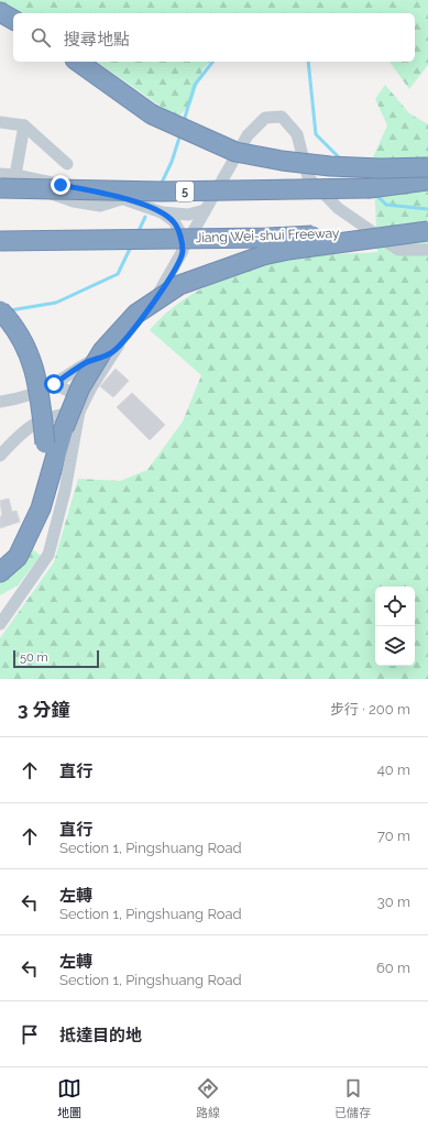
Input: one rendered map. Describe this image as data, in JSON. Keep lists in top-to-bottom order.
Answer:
{
  "streets": {
    "highway": ["5", "Jiang Wei-shui Freeway"]
  },
  "scale_bar": "50 m",
  "page": {
    "search": "搜尋地點",
    "scale": "50 m",
    "heading": ["3 分鐘", "步行 · 200 m"],
    "list": [
      ["直行", "40 m"],
      ["直行", "Section 1, Pingshuang Road", "70 m"],
      ["左轉", "Section 1, Pingshuang Road", "30 m"],
      ["左轉", "Section 1, Pingshuang Road", "60 m"],
      "抵達目的地"
    ],
    "nav": ["地圖", "路線", "已儲存"]
  }
}
